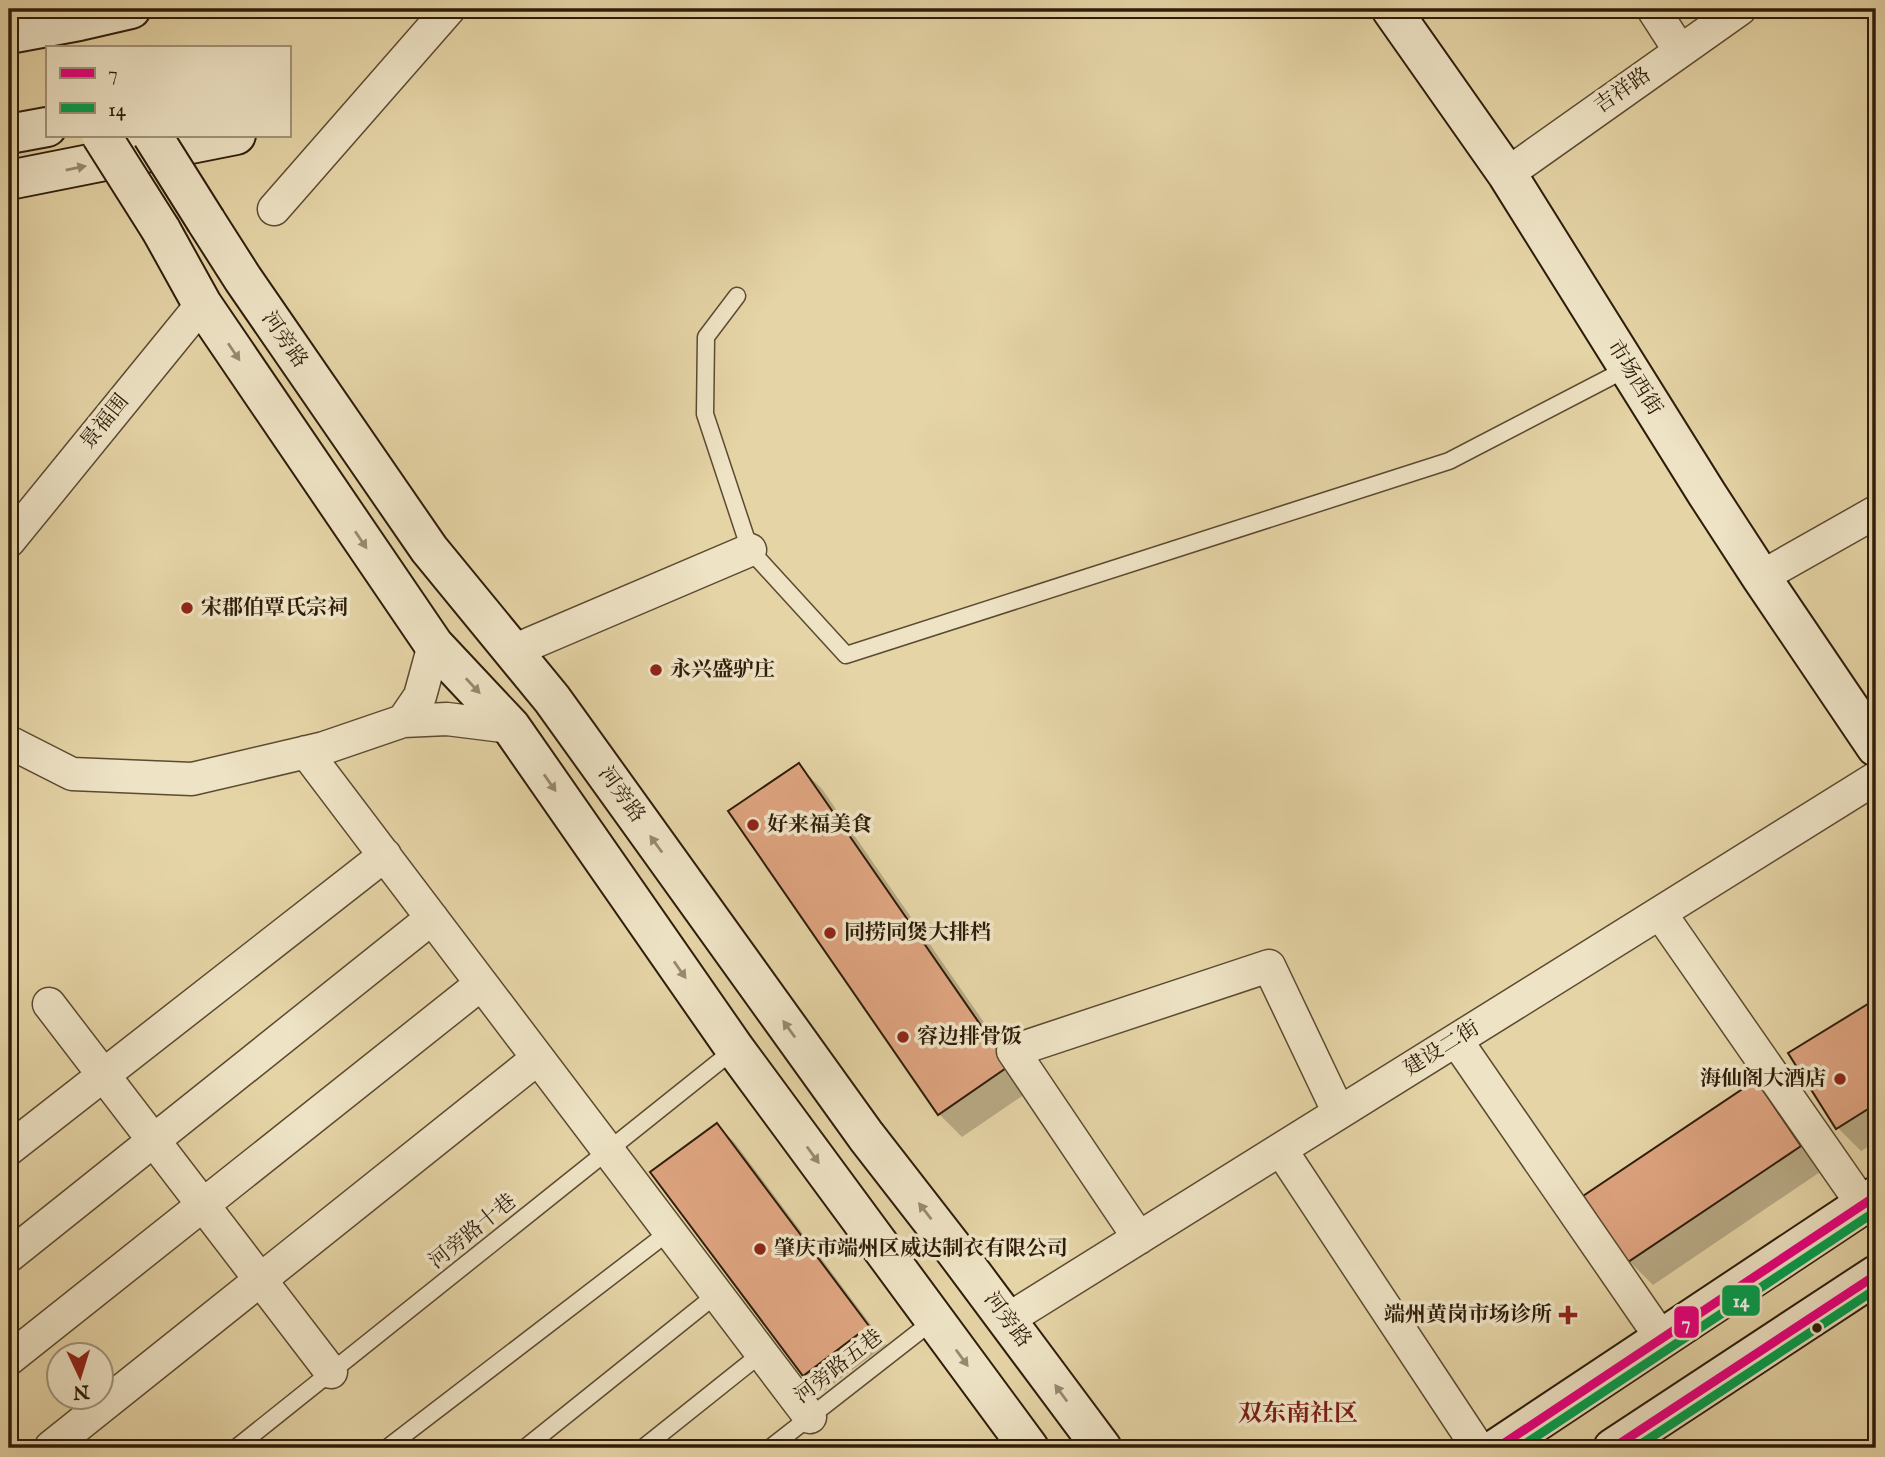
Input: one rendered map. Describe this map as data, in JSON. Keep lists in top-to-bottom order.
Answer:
{
  "streets": {
    "street": [
      "吉祥路",
      "河旁路",
      "市场西街",
      "景福围",
      "建设二街"
    ],
    "lane": ["河旁路十巷", "河旁路五巷"]
  },
  "crossings": [
    ["吉祥路", "市场西街"],
    ["河旁路", "建设二街"]
  ],
  "districts": ["双东南社区"],
  "places": {
    "other": [
      "宋郡伯覃氏宗祠",
      "永兴盛驴庄",
      "好来福美食",
      "同捞同煲大排档",
      "容边排骨饭",
      "海仙阁大酒店",
      "肇庆市端州区威达制衣有限公司"
    ],
    "health": ["端州黄岗市场诊所"]
  },
  "lines": ["transit line 7", "transit line 14"],
  "legend": ["7", "14"],
  "north": "bottom"
}
